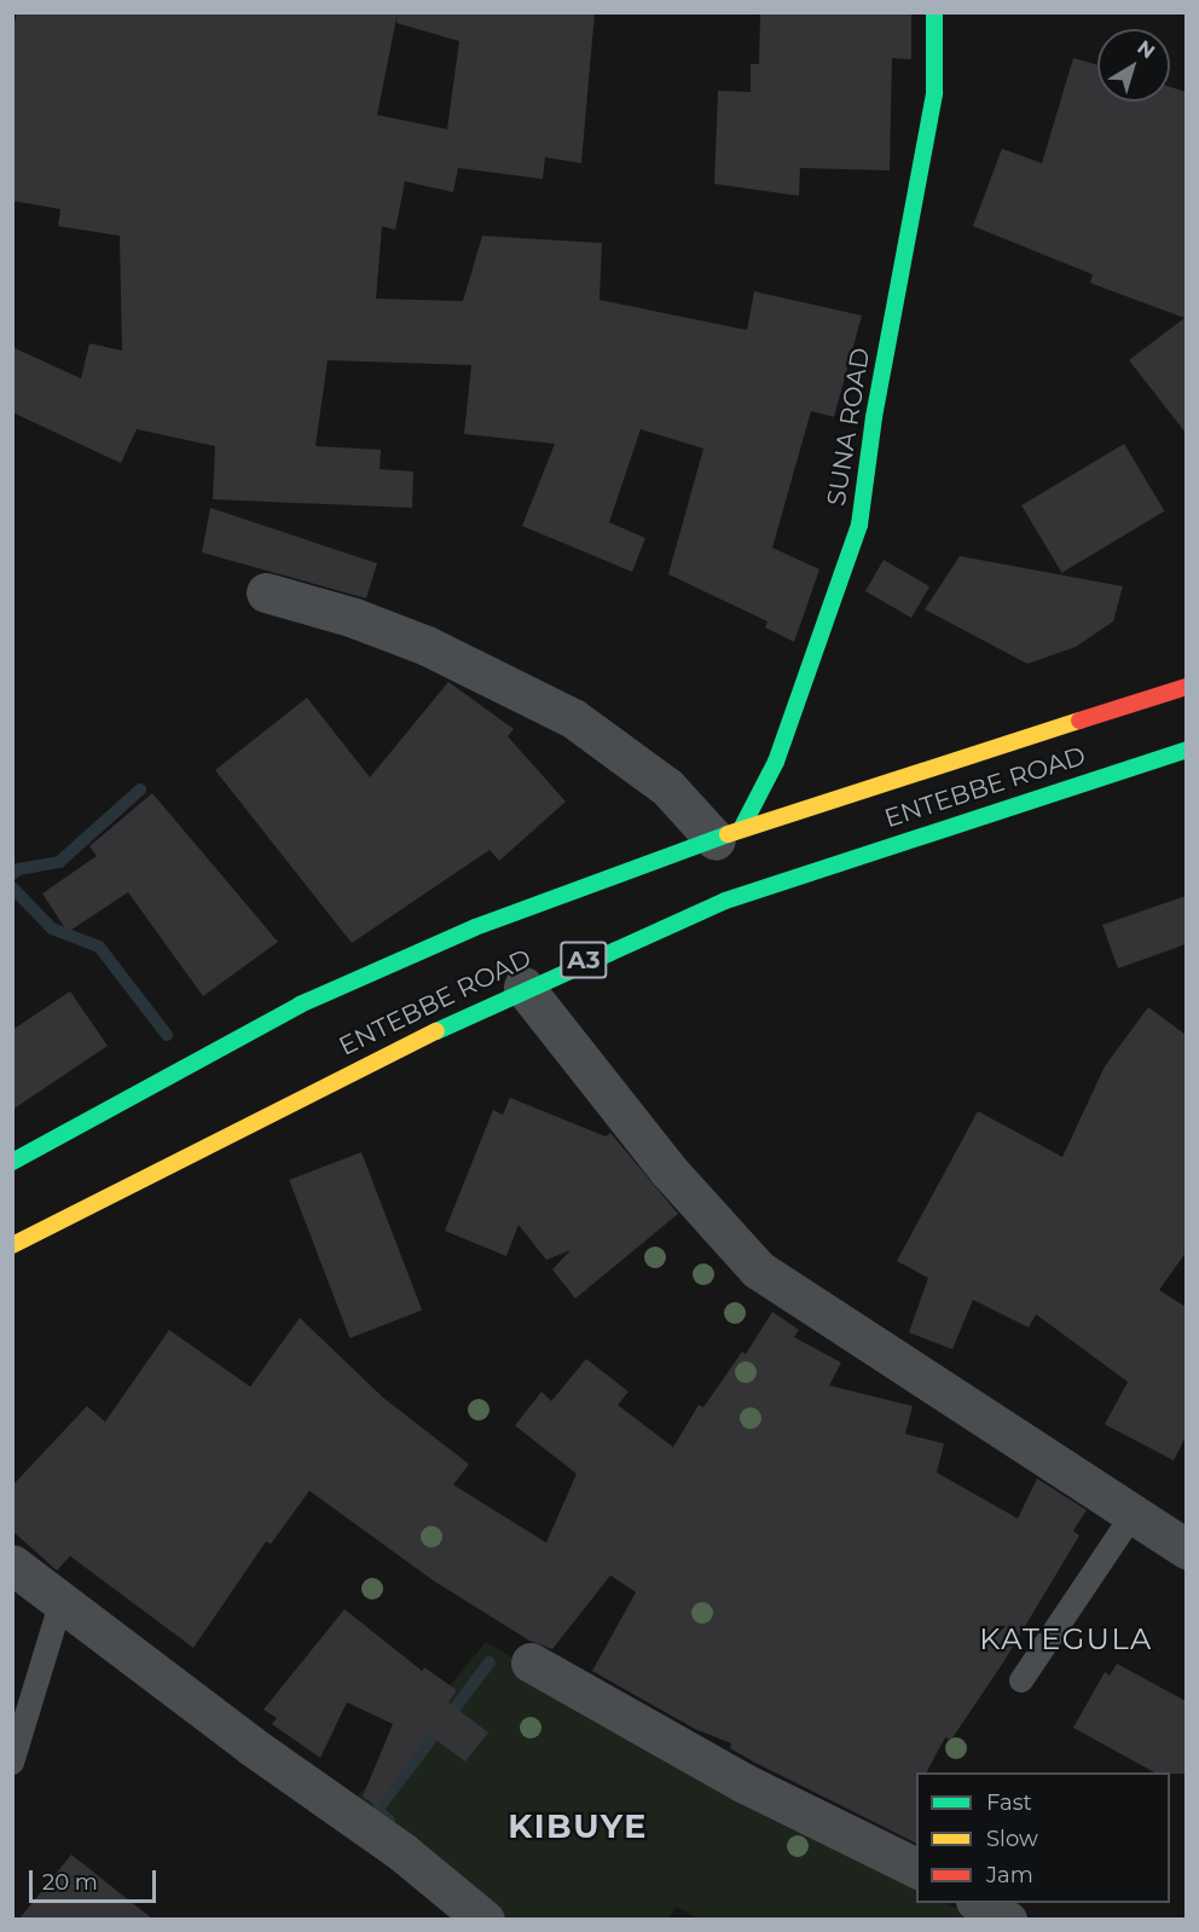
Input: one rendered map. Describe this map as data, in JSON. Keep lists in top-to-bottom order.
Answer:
{
  "streets": {
    "main road": ["SUNA ROAD", "ENTEBBE ROAD", "A3"]
  },
  "crossings": [
    ["SUNA ROAD", "ENTEBBE ROAD"]
  ],
  "districts": ["KATEGULA", "KIBUYE"],
  "legend": ["Fast", "Slow", "Jam"],
  "scale_bar": "20 m",
  "north": "top right"
}
